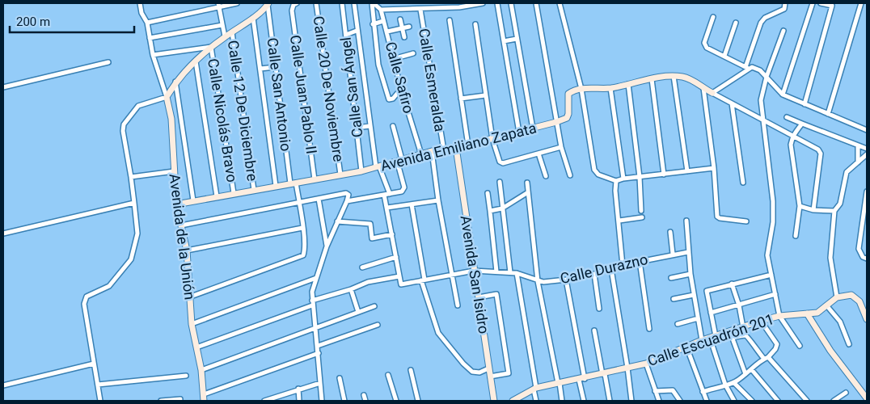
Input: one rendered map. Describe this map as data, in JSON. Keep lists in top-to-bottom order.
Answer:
{
  "streets": {
    "main road": [
      "Avenida Emiliano Zapata",
      "Avenida de la Unión",
      "Avenida San Isidro",
      "Calle Escuadrón 201"
    ],
    "street": [
      "Calle Safiro",
      "Calle Esmeralda",
      "Calle San Ángel",
      "Calle 20 De Noviembre",
      "Calle San Antonio",
      "Calle Juan Pablo II",
      "Calle 12 De Diciembre",
      "Calle Nicolás Bravo",
      "Calle Durazno"
    ]
  },
  "crossings": [
    ["Calle Safiro", "Avenida Emiliano Zapata"],
    ["Calle Esmeralda", "Avenida Emiliano Zapata"],
    ["Calle San Ángel", "Avenida Emiliano Zapata"],
    ["Calle 20 De Noviembre", "Avenida Emiliano Zapata"],
    ["Calle San Antonio", "Avenida Emiliano Zapata"],
    ["Calle San Antonio", "Avenida de la Unión"],
    ["Calle Juan Pablo II", "Avenida Emiliano Zapata"],
    ["Calle 12 De Diciembre", "Avenida Emiliano Zapata"],
    ["Calle Nicolás Bravo", "Avenida Emiliano Zapata"],
    ["Avenida Emiliano Zapata", "Avenida de la Unión"],
    ["Avenida Emiliano Zapata", "Avenida San Isidro"],
    ["Calle Durazno", "Avenida San Isidro"]
  ],
  "scale_bar": "200 m"
}
